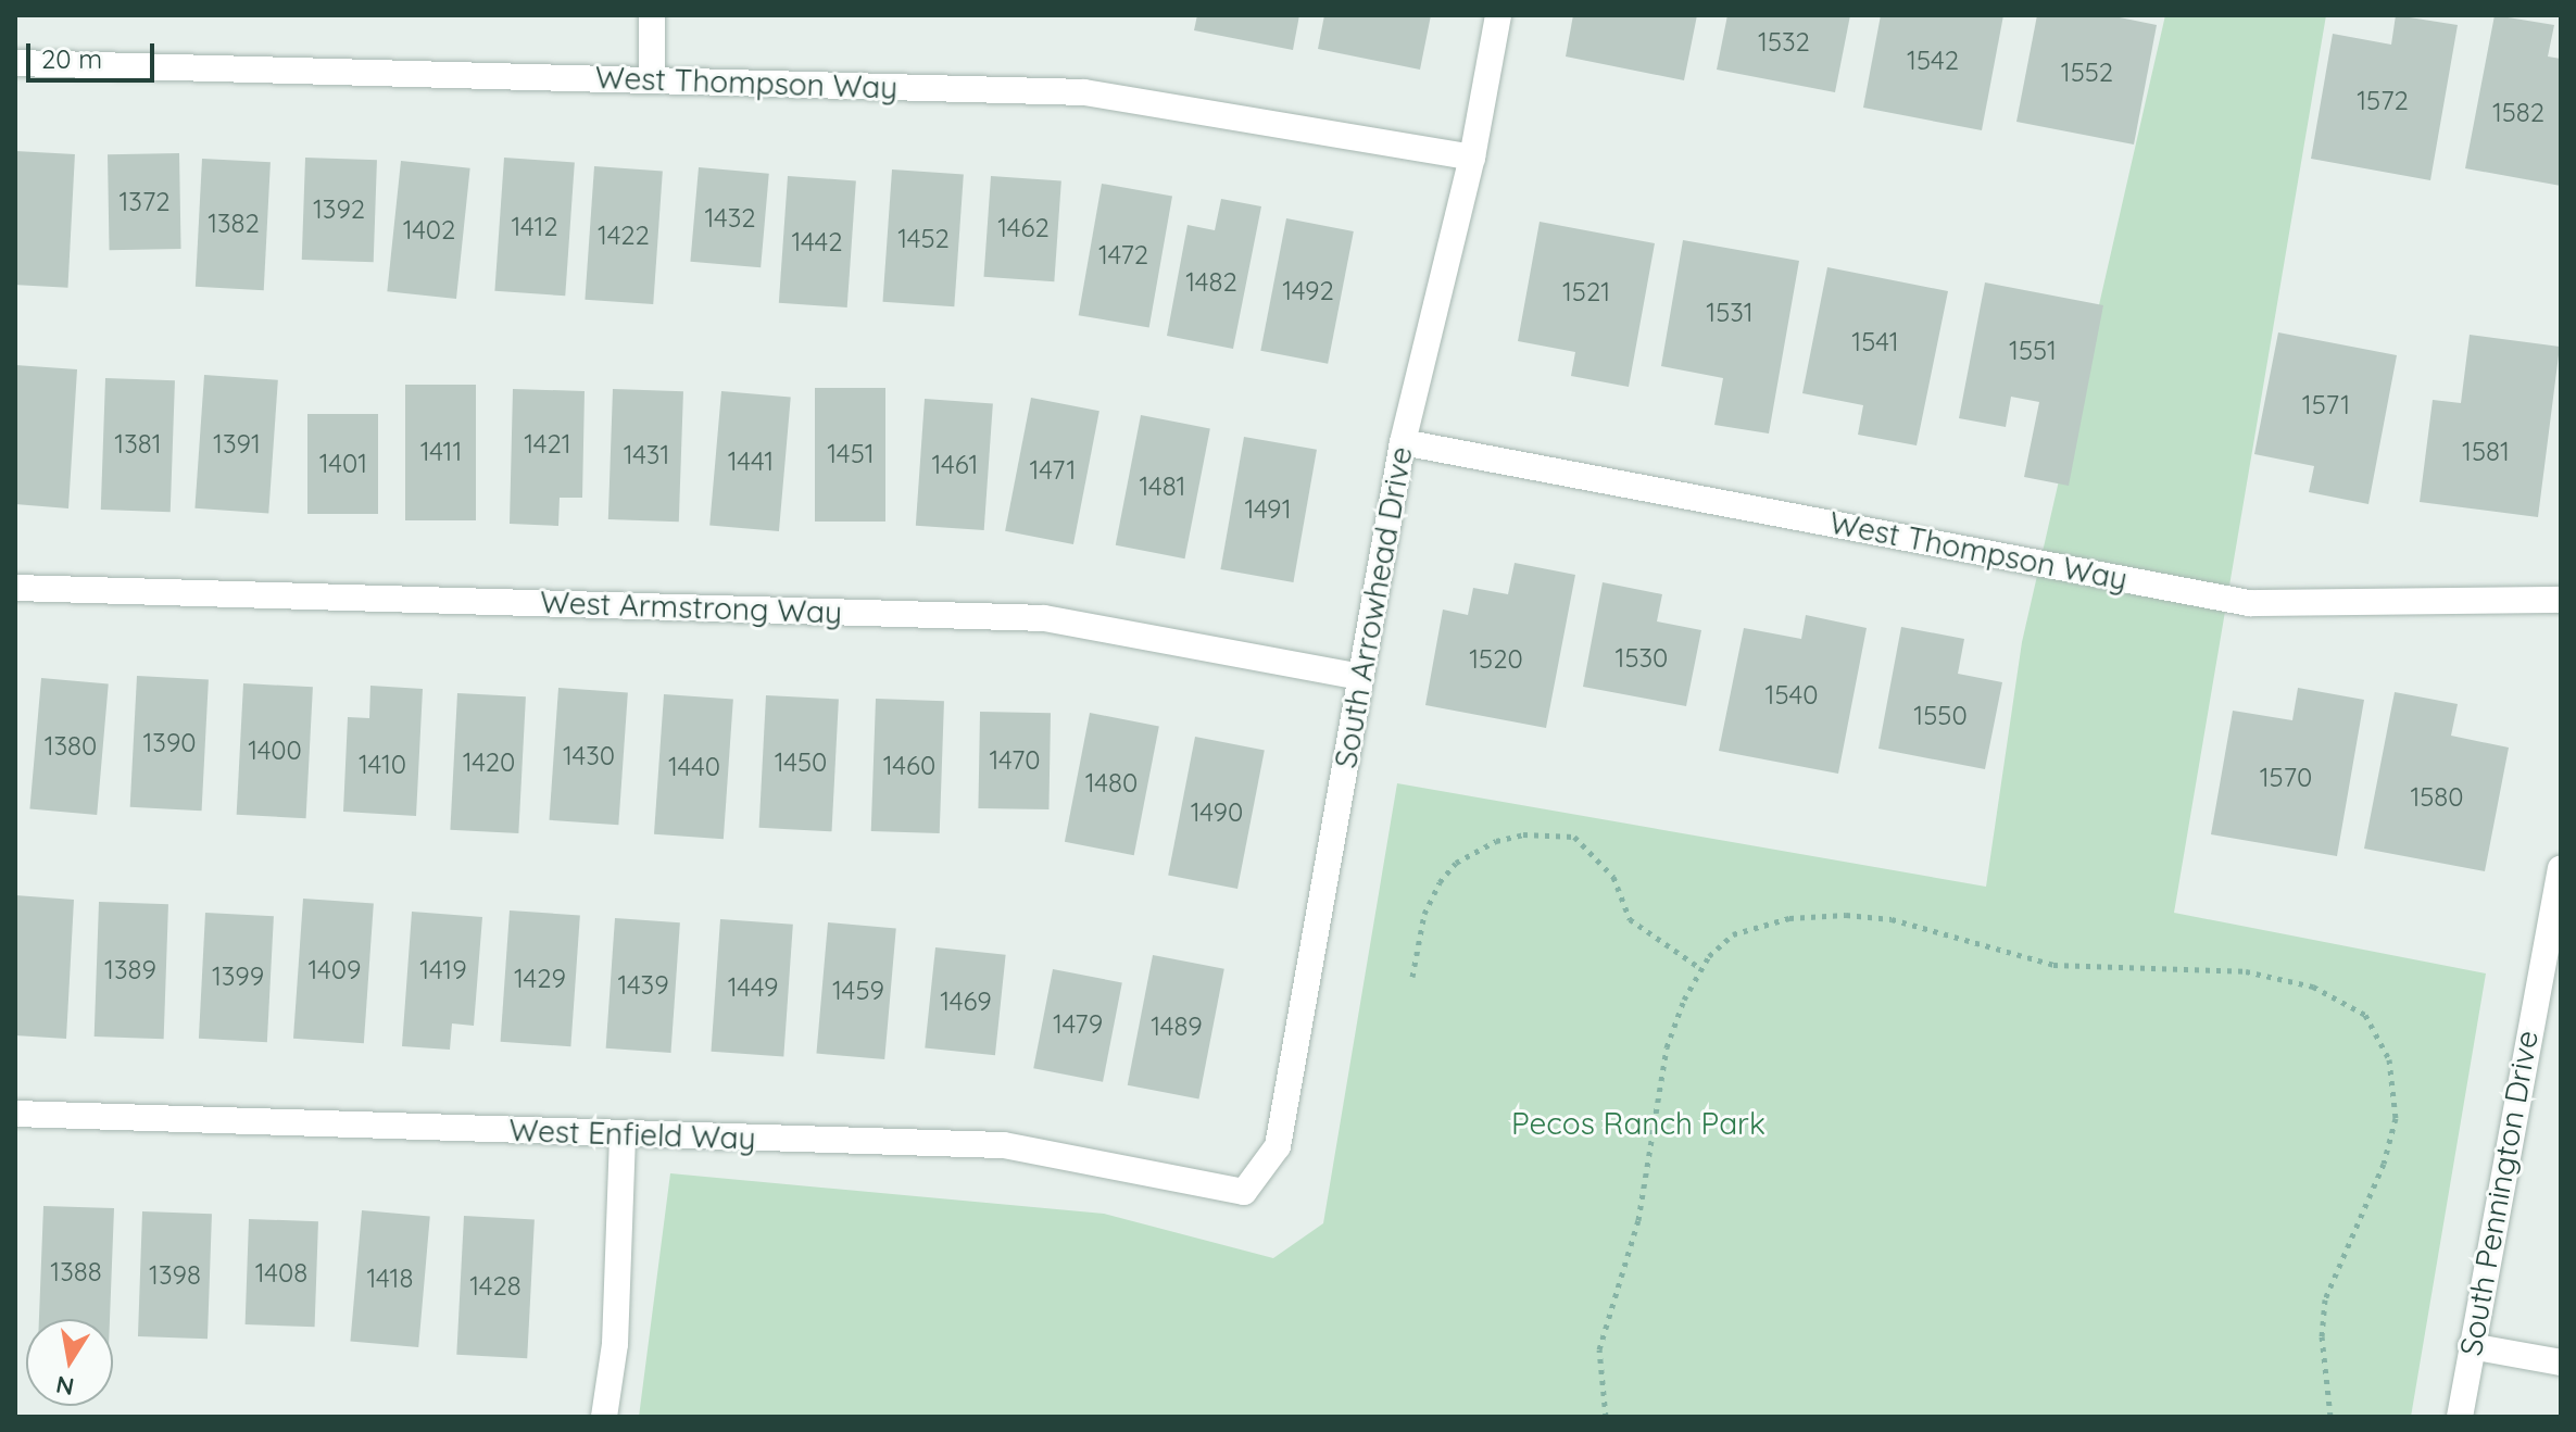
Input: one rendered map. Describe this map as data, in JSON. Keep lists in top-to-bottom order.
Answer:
{
  "streets": {
    "street": [
      "West Thompson Way",
      "West Armstrong Way",
      "South Arrowhead Drive",
      "West Enfield Way",
      "South Pennington Drive"
    ]
  },
  "crossings": [
    ["West Thompson Way", "South Arrowhead Drive"],
    ["West Armstrong Way", "South Arrowhead Drive"],
    ["South Arrowhead Drive", "West Enfield Way"]
  ],
  "parks": ["Pecos Ranch Park"],
  "house_numbers": [
    "1532",
    "1542",
    "1552",
    "1572",
    "1582",
    "1372",
    "1392",
    "1432",
    "1382",
    "1412",
    "1462",
    "1402",
    "1422",
    "1452",
    "1442",
    "1472",
    "1482",
    "1492",
    "1521",
    "1531",
    "1541",
    "1551",
    "1571",
    "1381",
    "1391",
    "1421",
    "1411",
    "1581",
    "1451",
    "1431",
    "1441",
    "1401",
    "1461",
    "1471",
    "1481",
    "1491",
    "1530",
    "1520",
    "1540",
    "1550",
    "1390",
    "1380",
    "1400",
    "1430",
    "1470",
    "1420",
    "1450",
    "1410",
    "1460",
    "1440",
    "1570",
    "1480",
    "1580",
    "1490",
    "1389",
    "1409",
    "1419",
    "1399",
    "1429",
    "1439",
    "1449",
    "1459",
    "1469",
    "1479",
    "1489",
    "1388",
    "1408",
    "1398",
    "1418",
    "1428"
  ],
  "scale_bar": "20 m",
  "north": "bottom"
}
